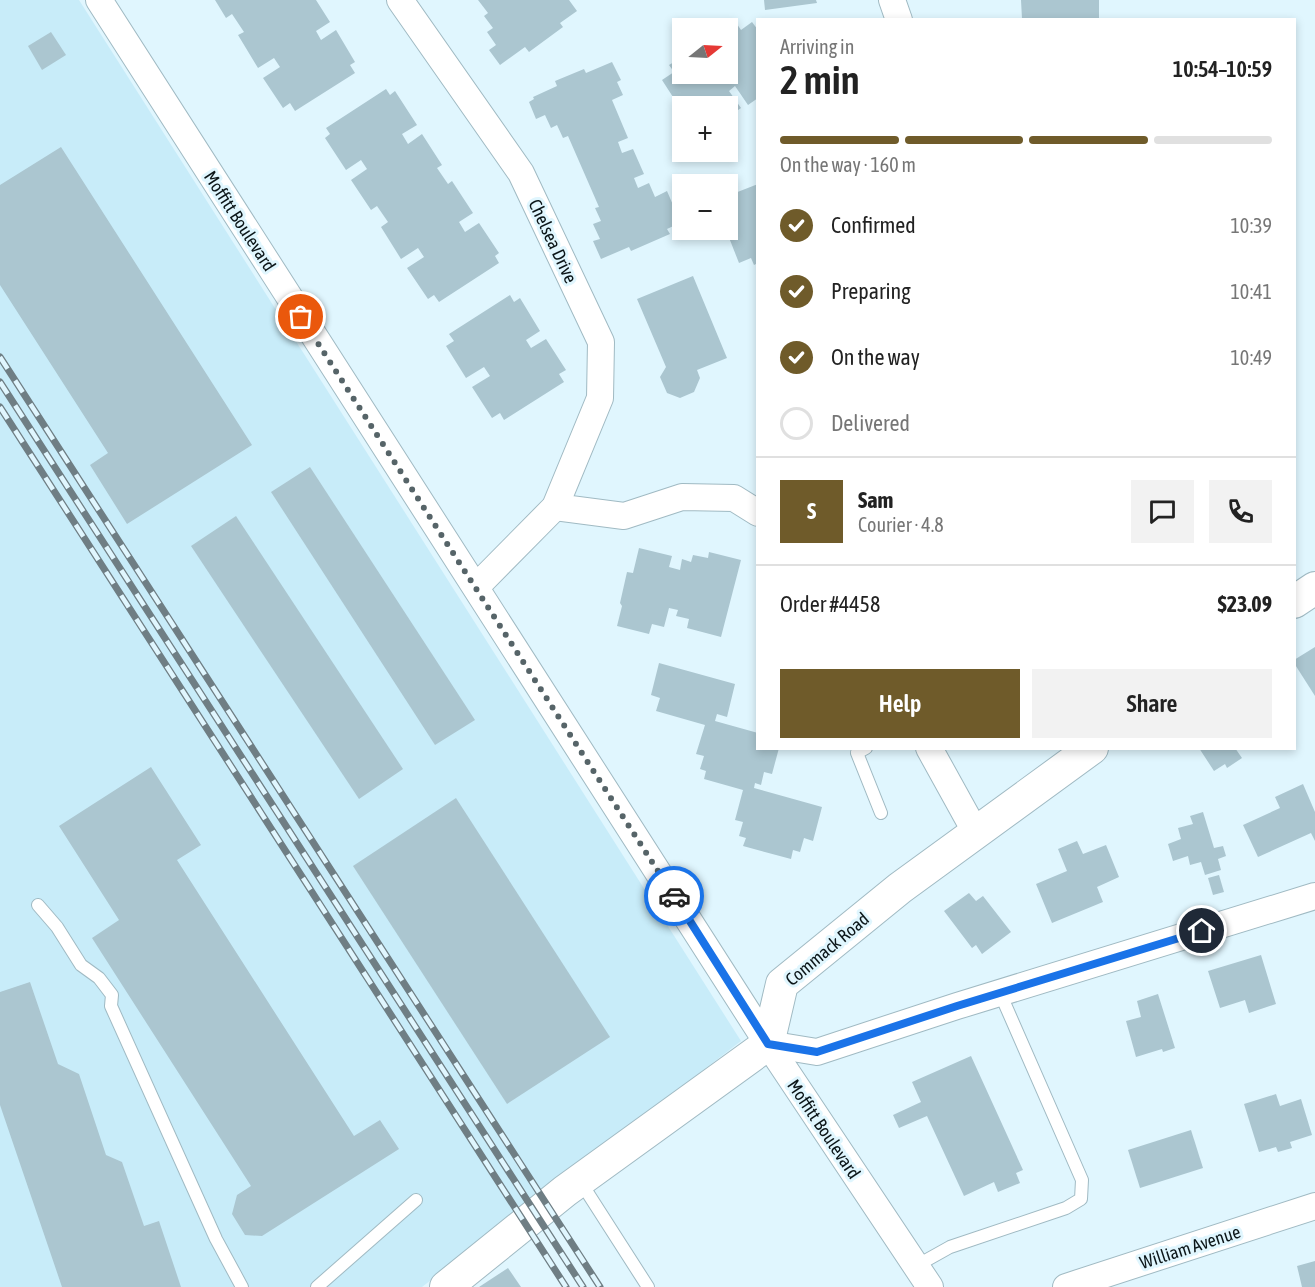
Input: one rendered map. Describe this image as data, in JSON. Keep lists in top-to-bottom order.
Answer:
{
  "streets": {
    "street": [
      "Moffitt Boulevard",
      "Chelsea Drive",
      "Commack Road",
      "William Avenue"
    ]
  },
  "crossings": [
    ["Moffitt Boulevard", "Chelsea Drive"],
    ["Moffitt Boulevard", "Commack Road"]
  ],
  "north": "right",
  "page": {
    "map_buttons": ["+", "−"],
    "heading": ["2 min", "Arriving in", "10:54–10:59"],
    "panel": [
      "Sam",
      "Courier · 4.8",
      "Order #4458",
      "$23.09"
    ],
    "bar": "On the way · 160 m",
    "list": [
      ["Confirmed", "10:39"],
      ["Preparing", "10:41"],
      ["On the way", "10:49"],
      "Delivered"
    ],
    "round": "S",
    "buttons": ["Help", "Share"]
  }
}
